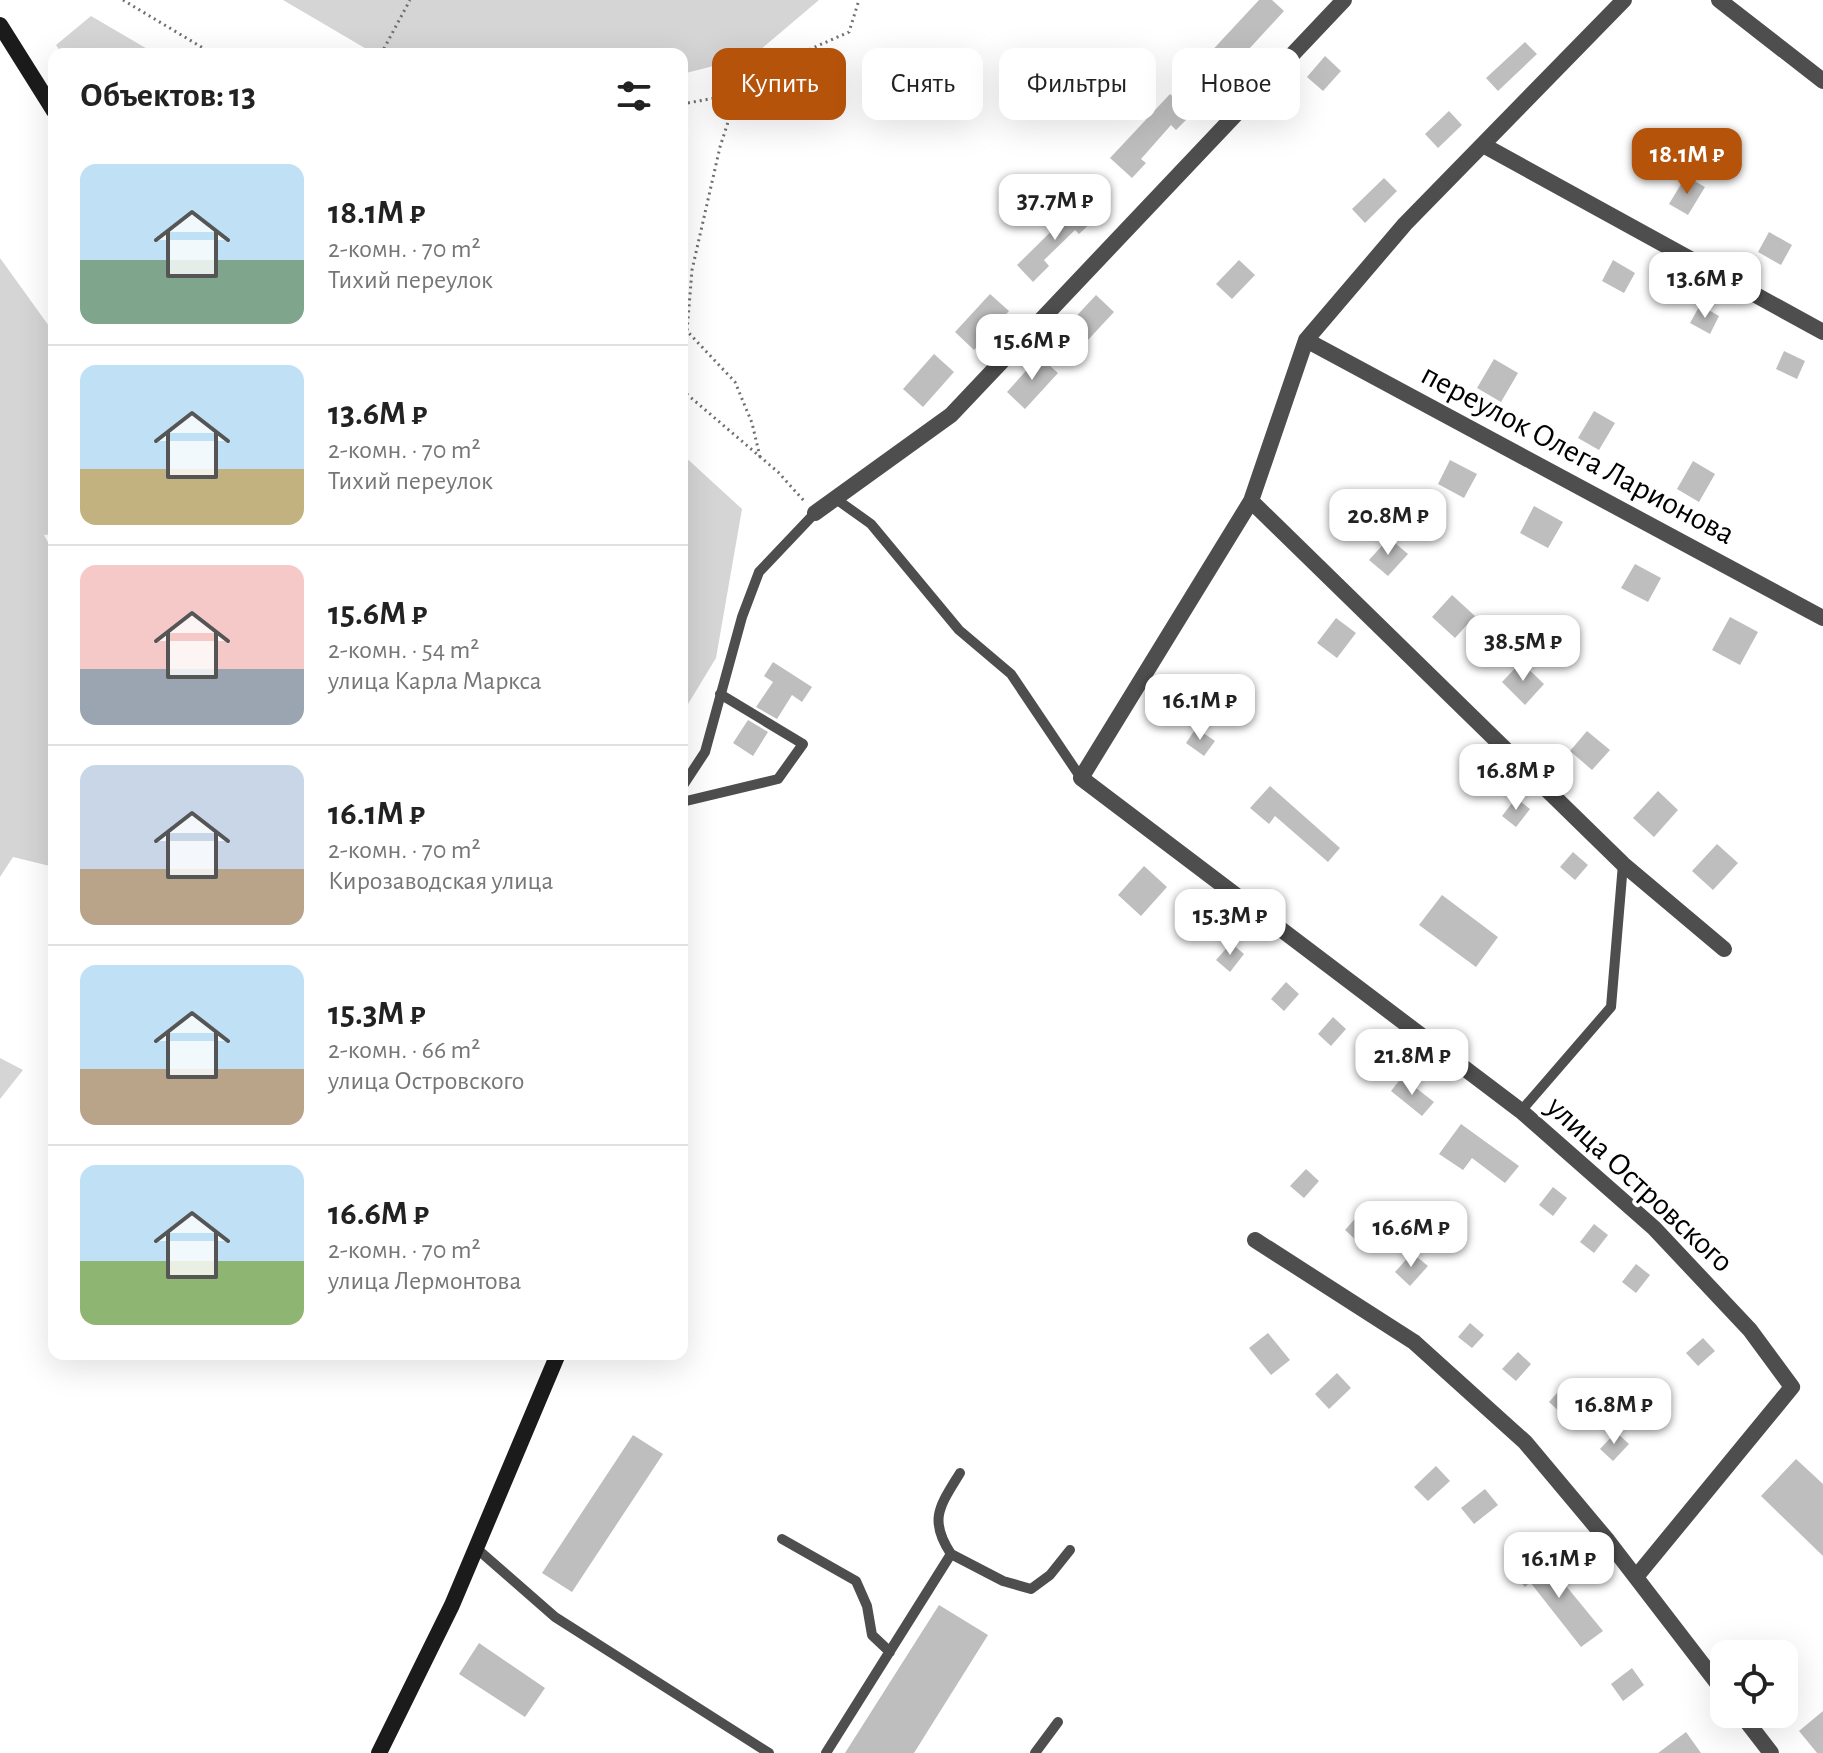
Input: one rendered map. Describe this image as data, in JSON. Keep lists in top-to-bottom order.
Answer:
{
  "streets": {
    "street": ["переулок Олега Ларионова", "улица Островского"]
  },
  "page": {
    "chip": [
      "Купить",
      "Снять",
      "Фильтры",
      "Новое"
    ],
    "heading": "Объектов: 13",
    "price": [
      "18.1M ₽",
      "37.7M ₽",
      "13.6M ₽",
      "15.6M ₽",
      "20.8M ₽",
      "38.5M ₽",
      "16.1M ₽",
      "16.8M ₽",
      "15.3M ₽",
      "21.8M ₽",
      "16.6M ₽",
      "16.8M ₽",
      "16.1M ₽"
    ],
    "list": [
      {
        "name": "18.1M ₽",
        "note": "2-комн. · 70 m² · Тихий переулок"
      },
      {
        "name": "13.6M ₽",
        "note": "2-комн. · 70 m² · Тихий переулок"
      },
      {
        "name": "15.6M ₽",
        "note": "2-комн. · 54 m² · улица Карла Маркса"
      },
      {
        "name": "16.1M ₽",
        "note": "2-комн. · 70 m² · Кирозаводская улица"
      },
      {
        "name": "15.3M ₽",
        "note": "2-комн. · 66 m² · улица Островского"
      },
      {
        "name": "16.6M ₽",
        "note": "2-комн. · 70 m² · улица Лермонтова"
      }
    ]
  }
}
